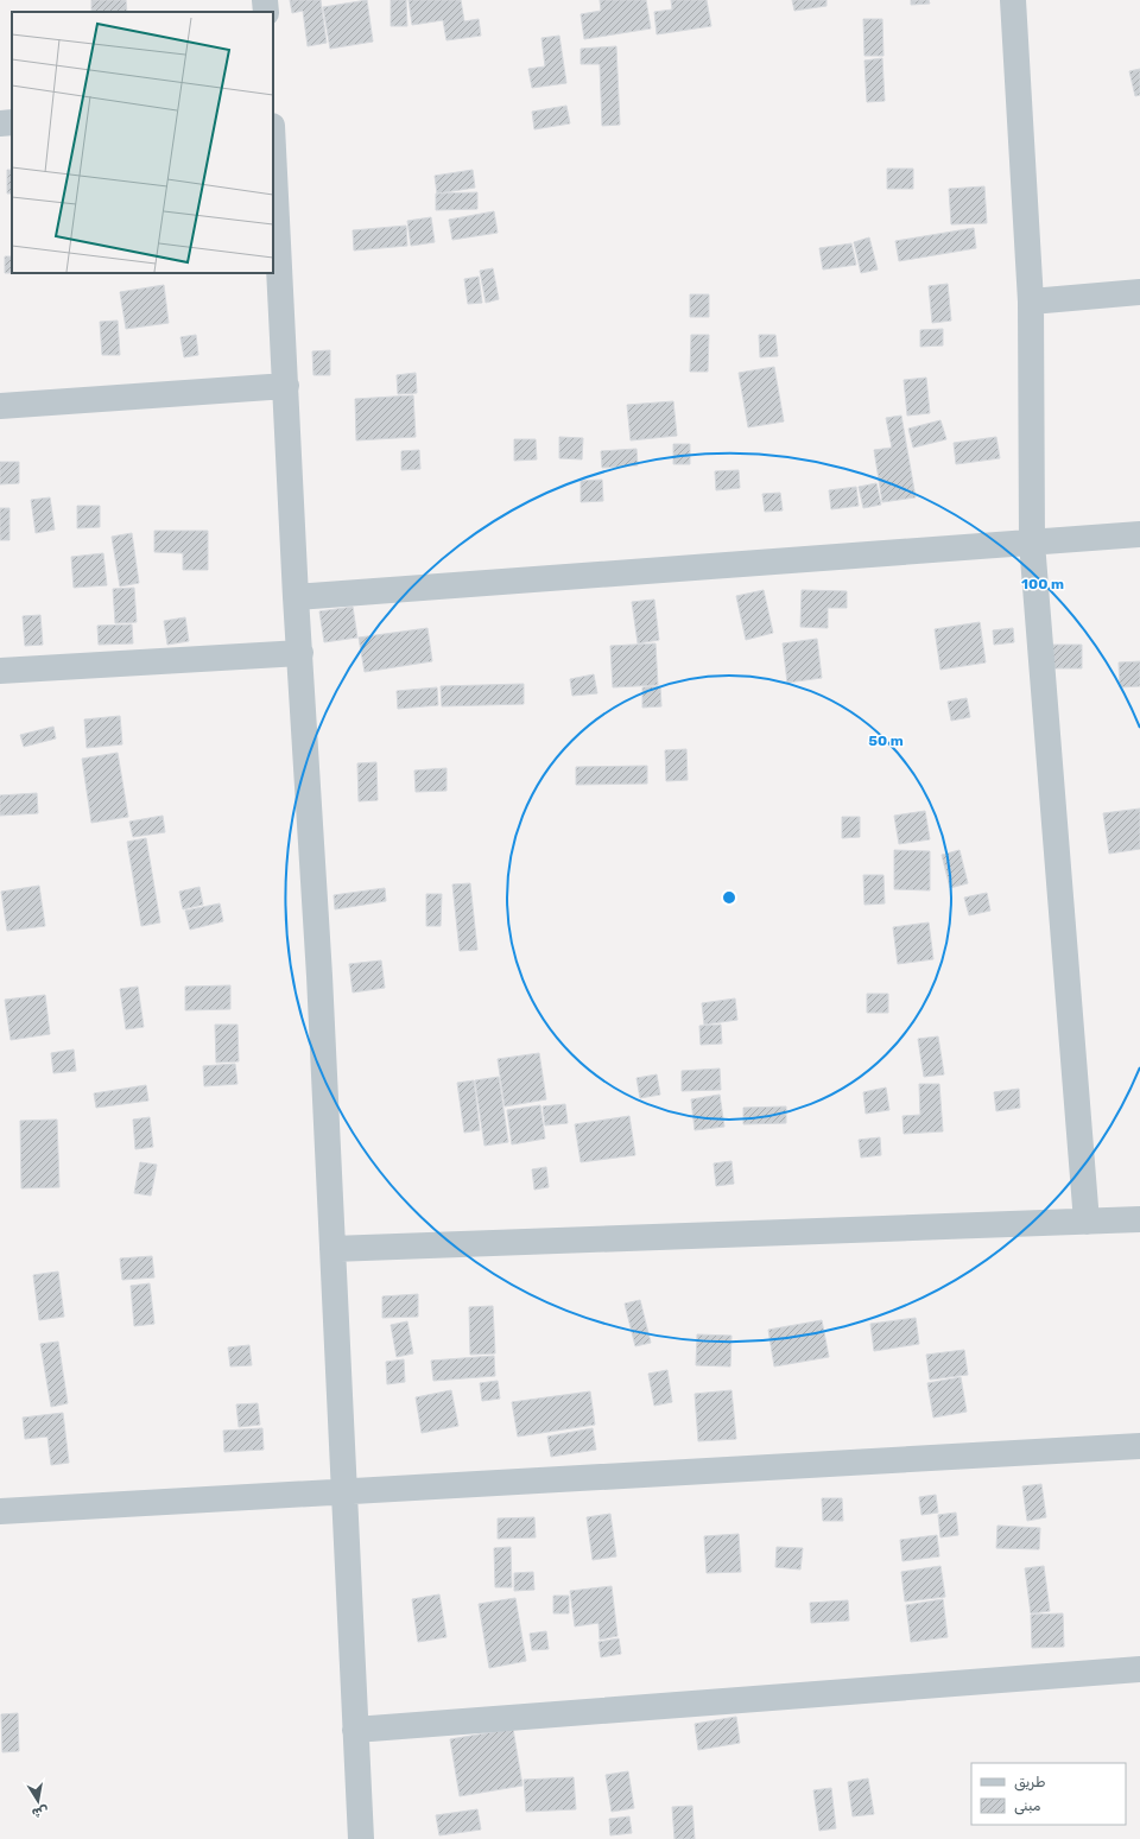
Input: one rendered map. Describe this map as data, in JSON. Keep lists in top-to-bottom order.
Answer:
{
  "legend": ["طريق", "مبنى"],
  "north": "bottom",
  "rings": ["100 m", "50 m"]
}
